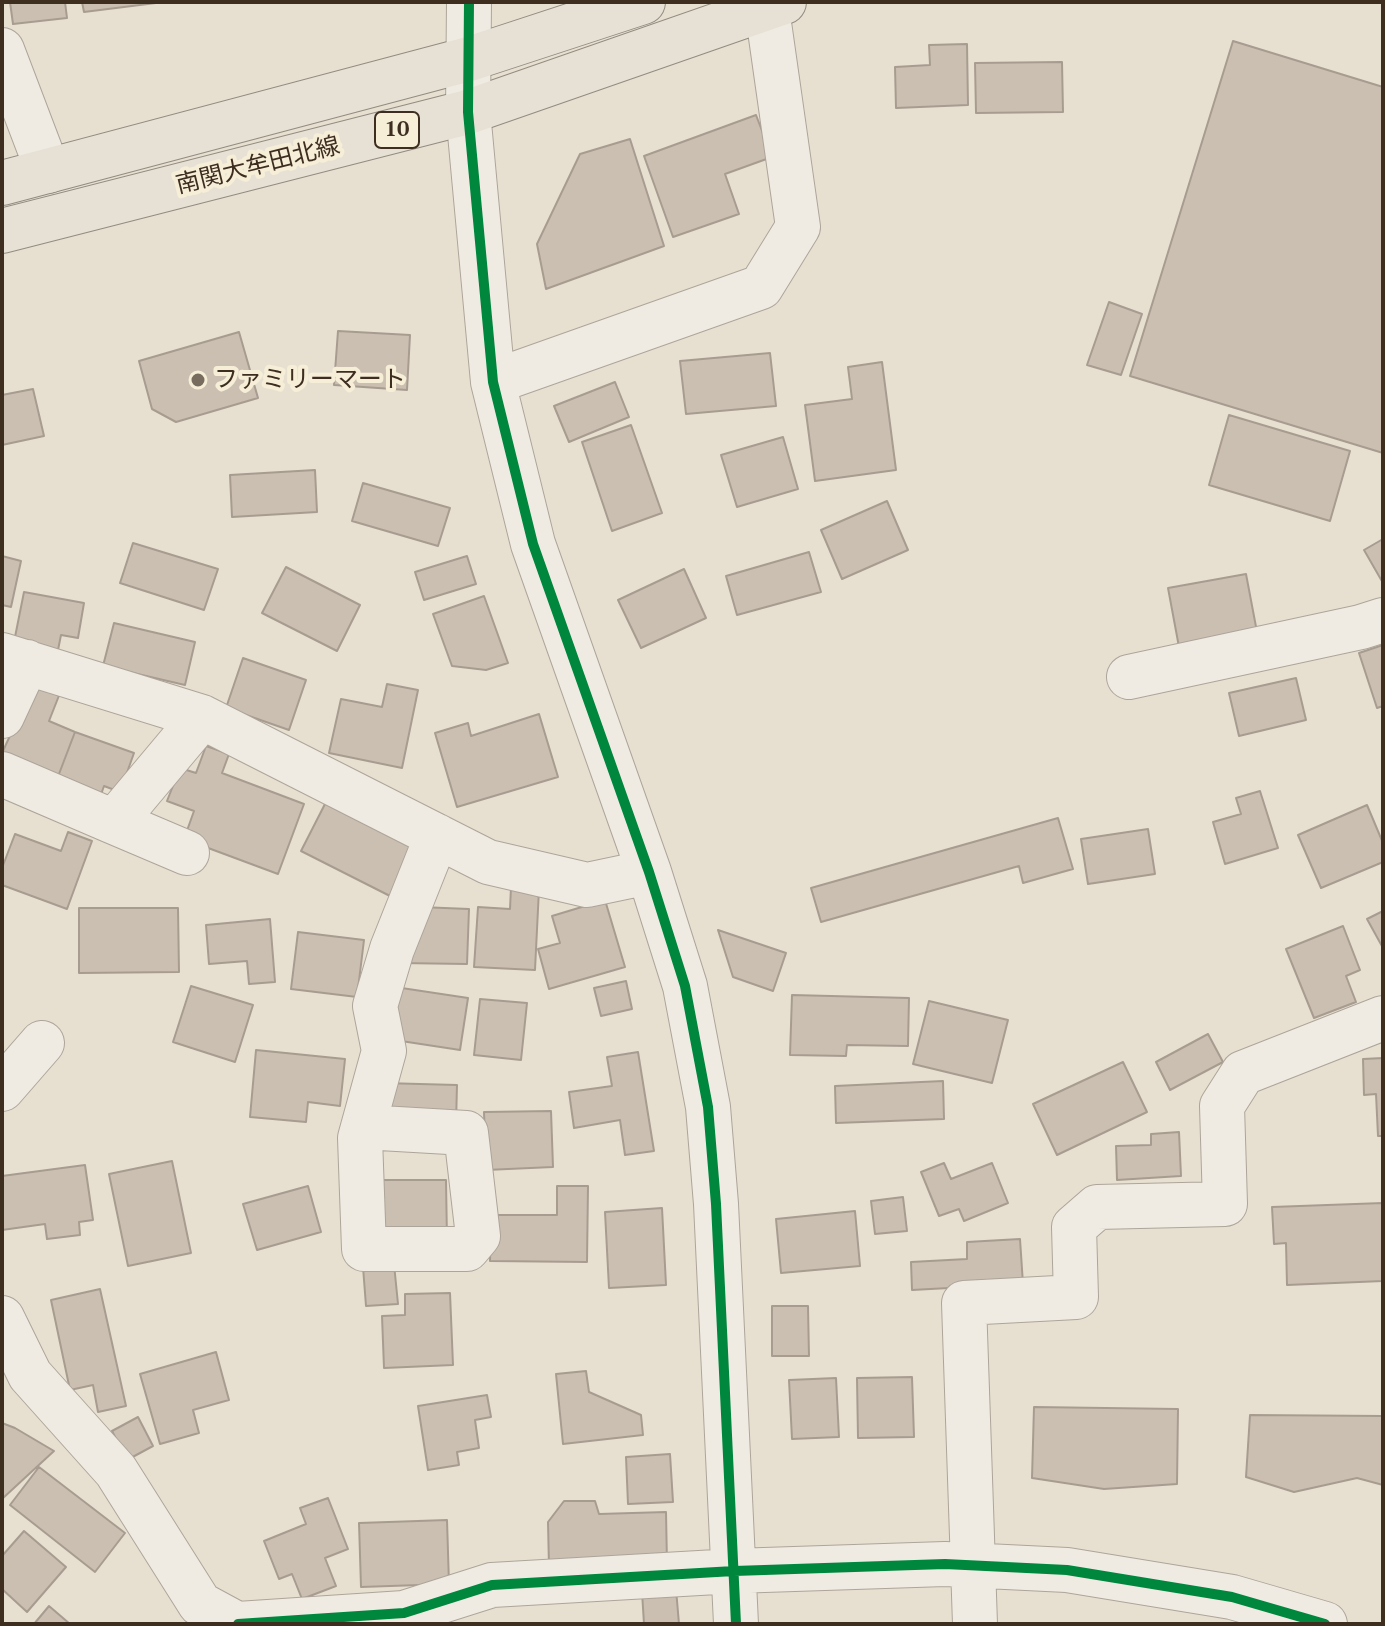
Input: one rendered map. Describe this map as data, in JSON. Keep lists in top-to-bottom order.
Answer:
{
  "streets": {
    "main road": ["10", "南関大牟田北線"]
  },
  "places": ["ファミリーマート"]
}
